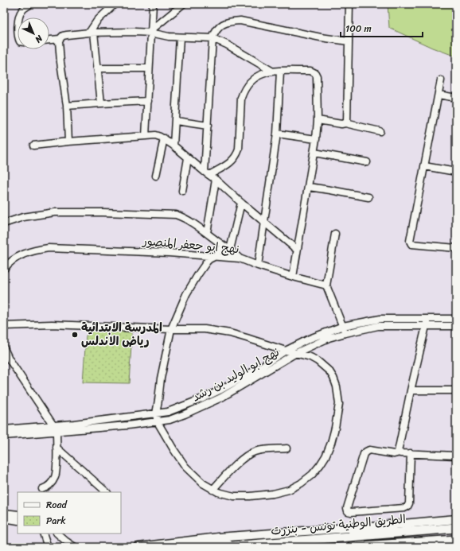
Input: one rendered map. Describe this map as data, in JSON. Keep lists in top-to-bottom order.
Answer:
{
  "streets": {
    "highway": ["الطريق الوطنية تونس - بنزرت"],
    "street": ["نهج ابو جعفر المنصور", "نهج ابو الوليد بن رشد"]
  },
  "places": ["المدرسة الابتدائية رياض الاندلس"],
  "legend": ["Road", "Park"],
  "scale_bar": "100 m",
  "north": "bottom right"
}
